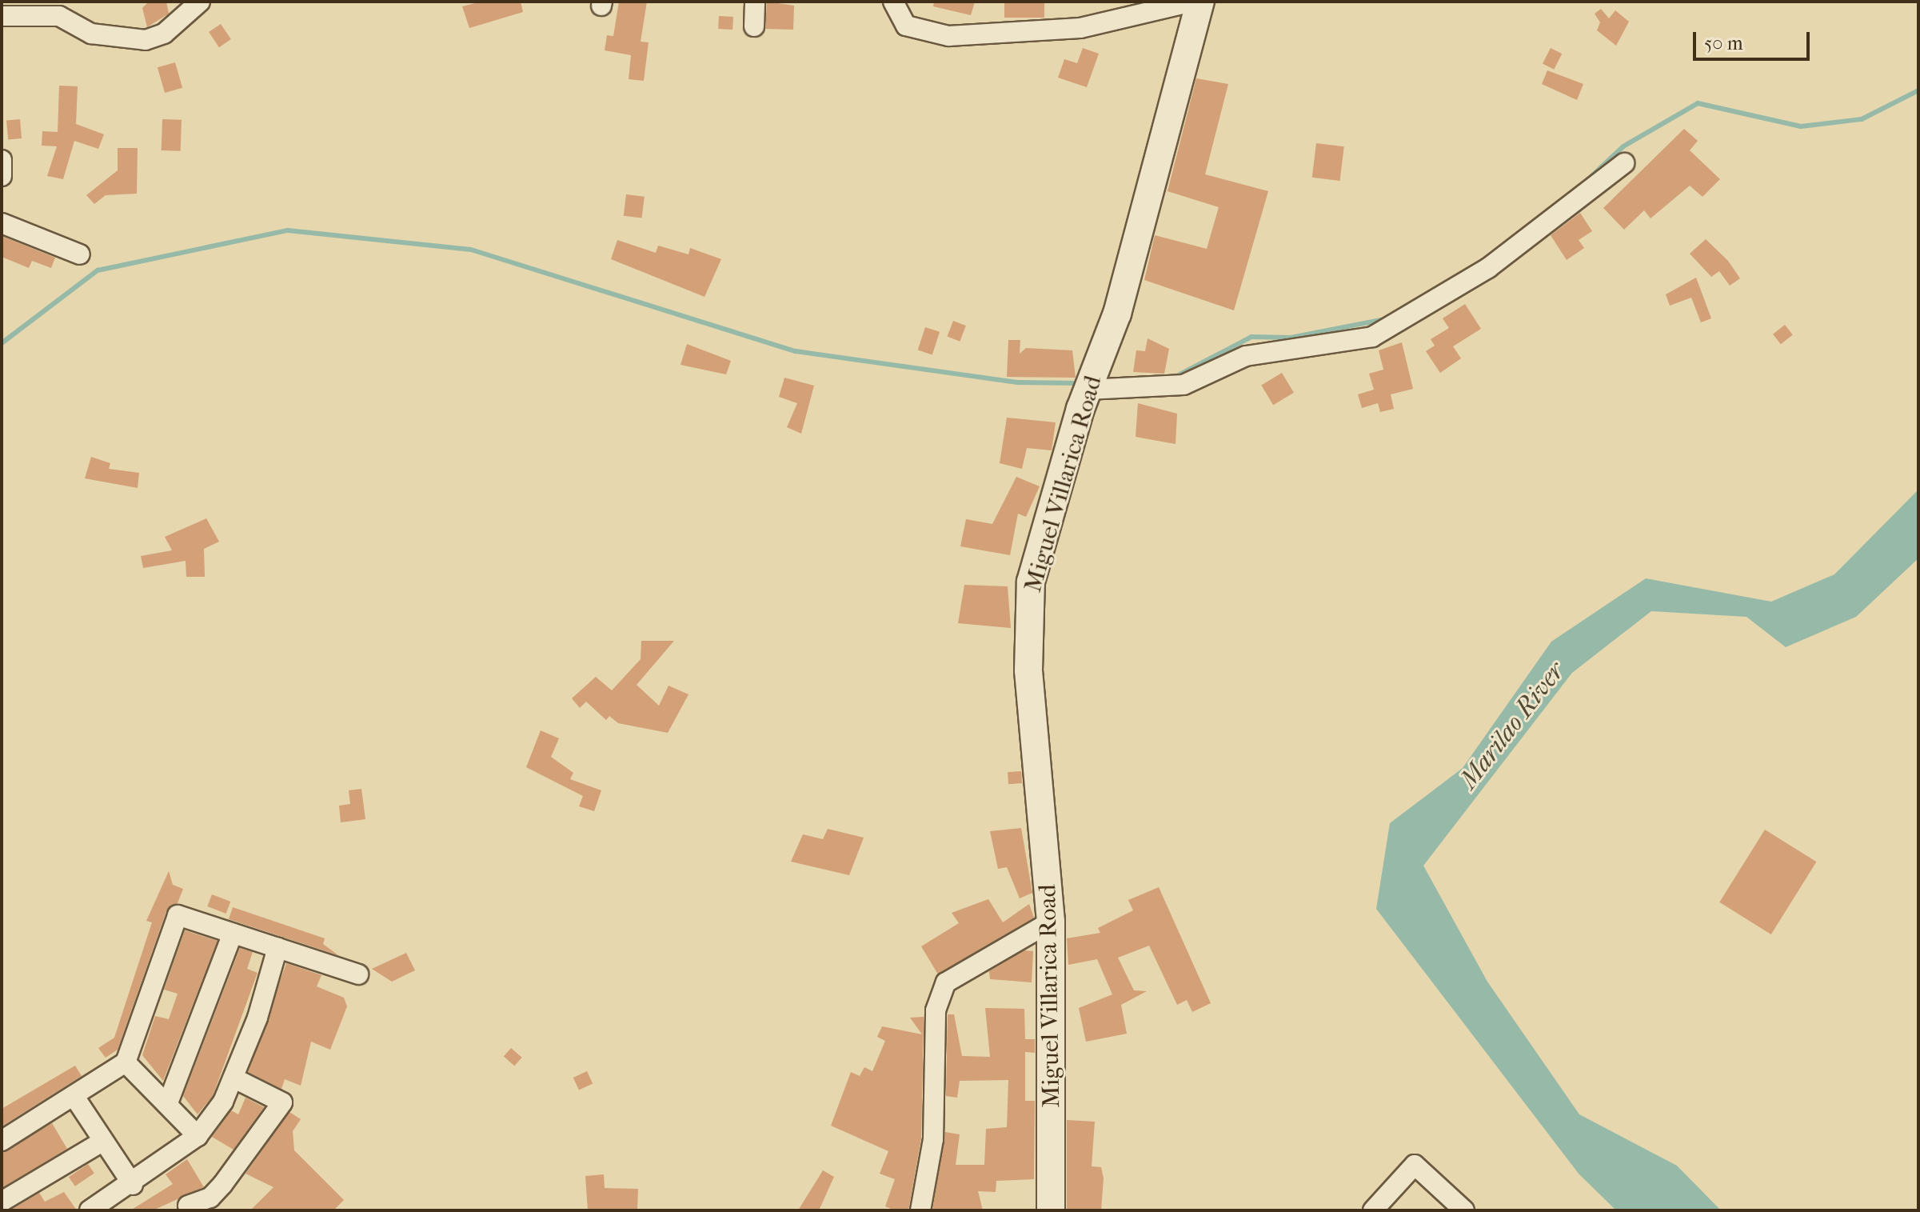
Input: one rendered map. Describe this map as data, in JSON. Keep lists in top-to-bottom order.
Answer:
{
  "streets": {
    "main road": ["Miguel Villarica Road"]
  },
  "water": ["Marilao River"],
  "scale_bar": "50 m"
}
